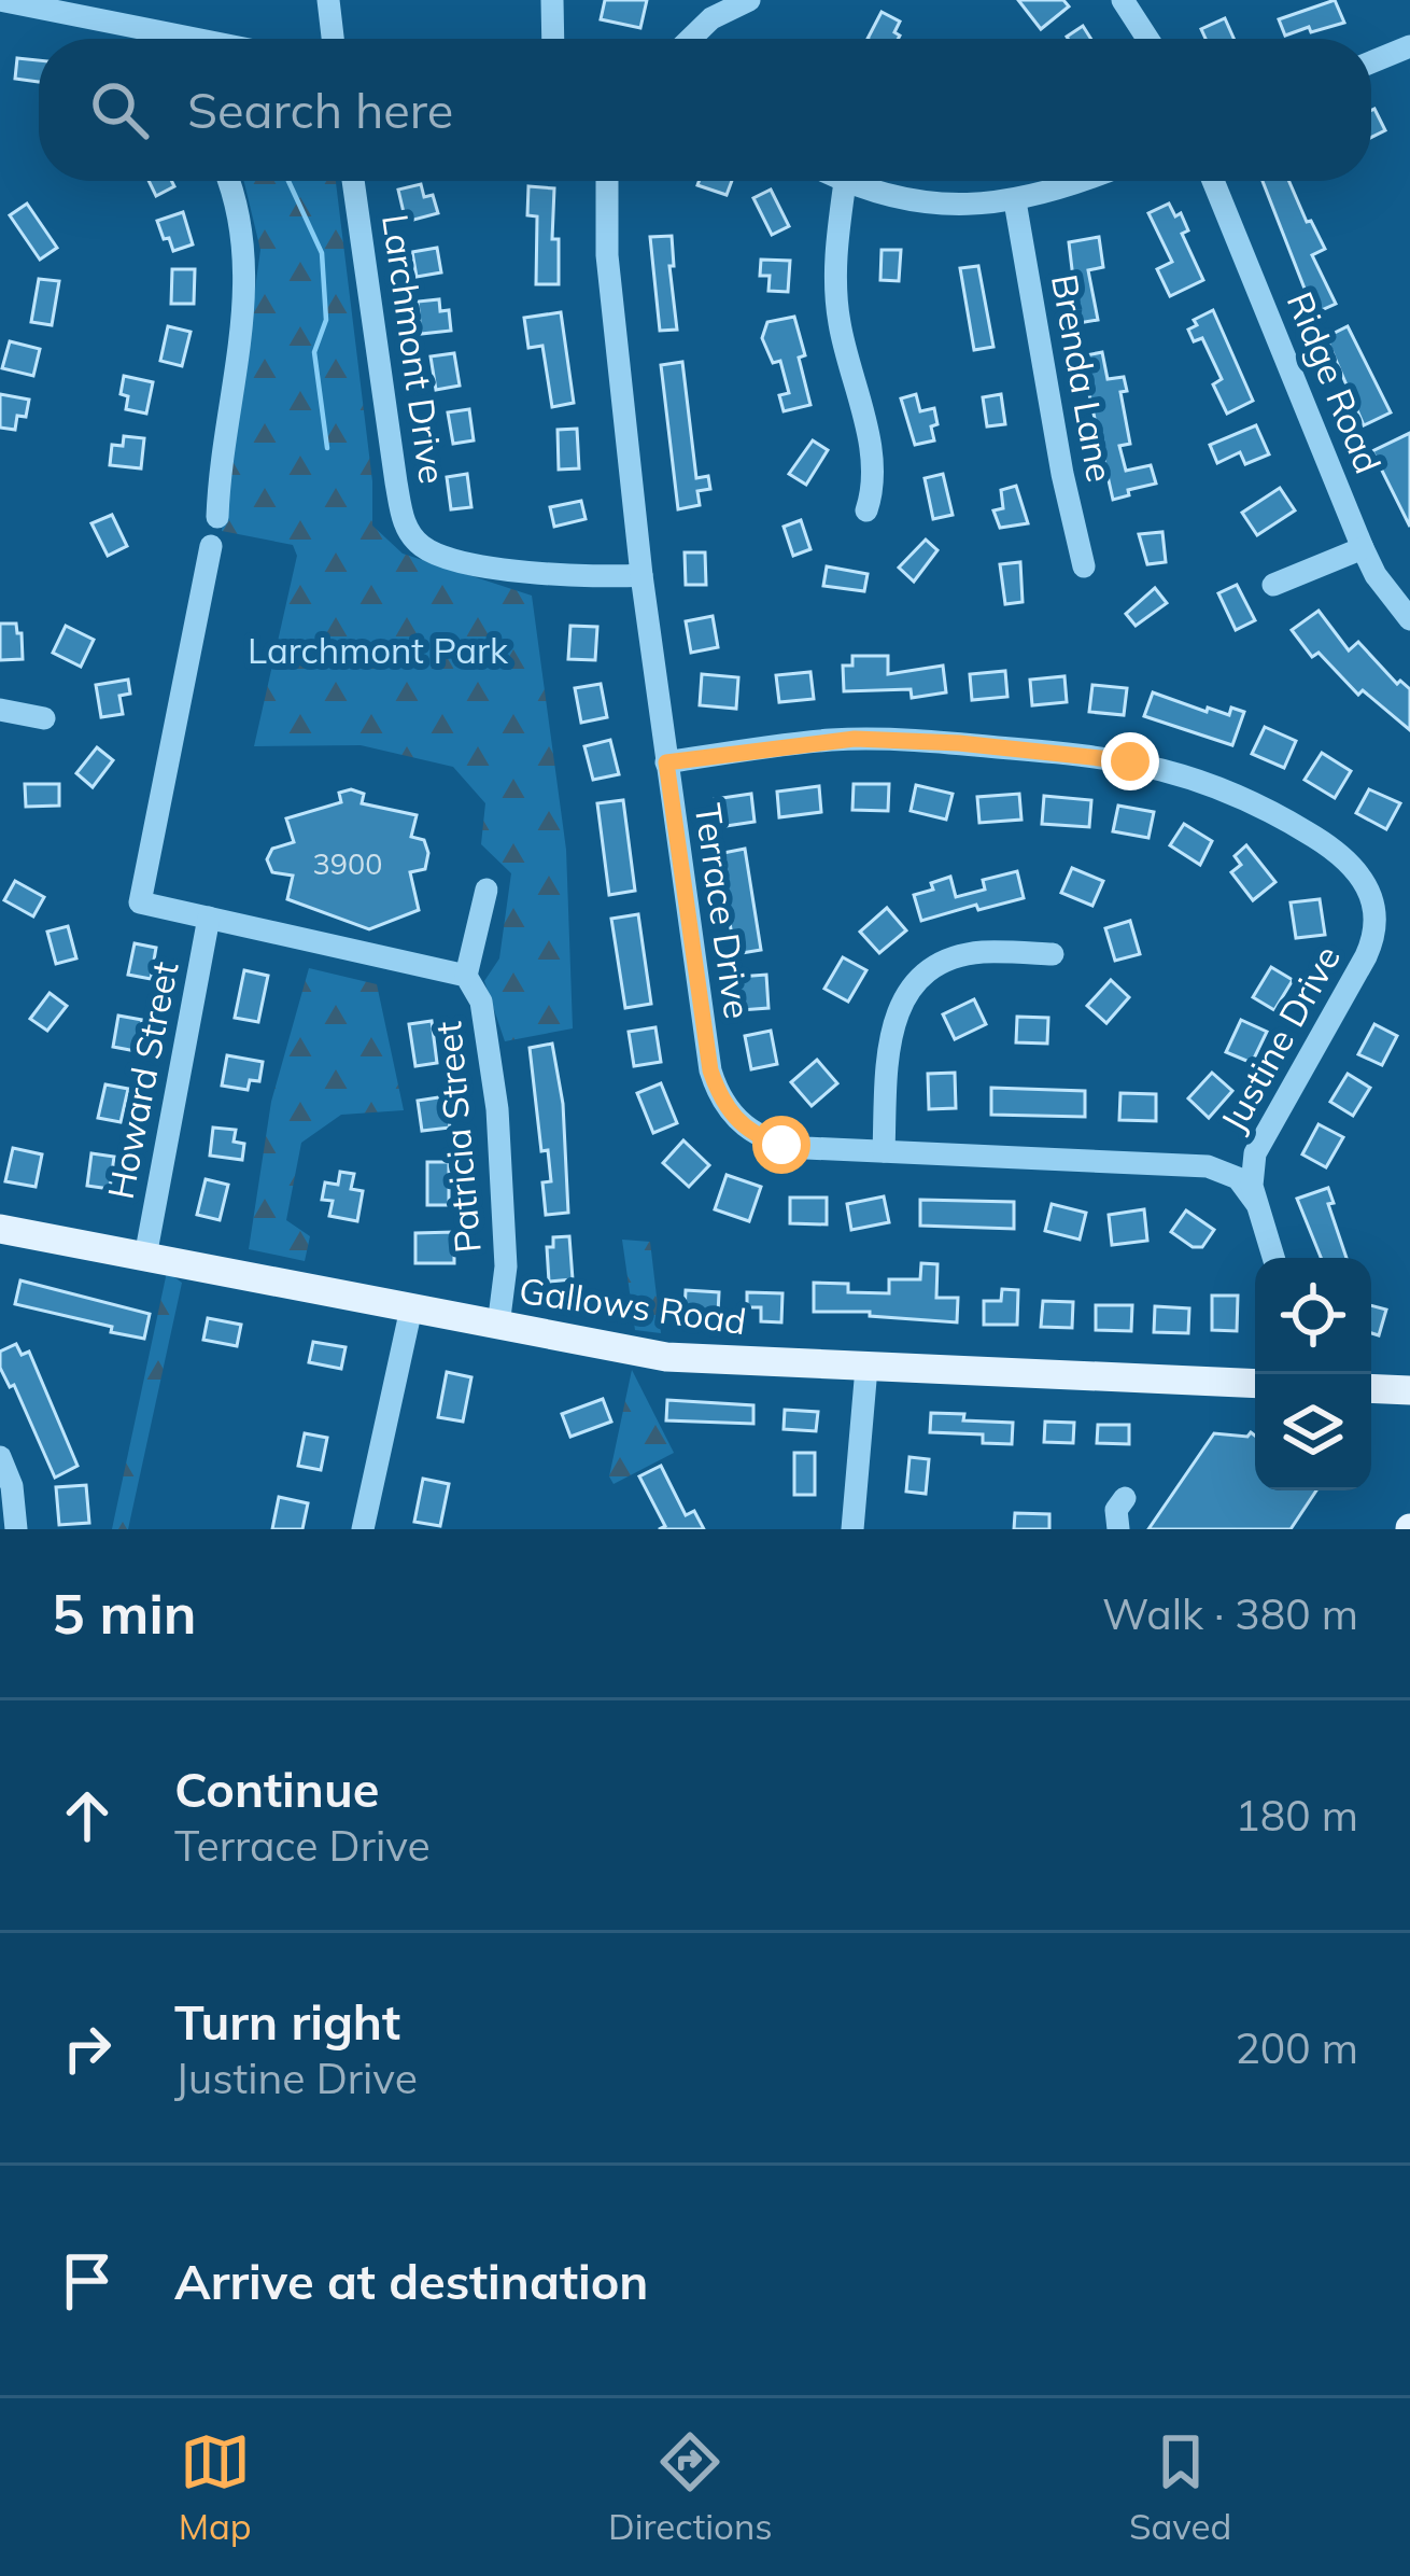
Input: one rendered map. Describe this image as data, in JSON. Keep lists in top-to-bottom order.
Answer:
{
  "streets": {
    "main road": ["Gallows Road"],
    "street": [
      "Larchmont Drive",
      "Brenda Lane",
      "Ridge Road",
      "Terrace Drive",
      "Justine Drive",
      "Howard Street",
      "Patricia Street"
    ]
  },
  "crossings": [
    ["Larchmont Drive", "Terrace Drive"],
    ["Terrace Drive", "Justine Drive"],
    ["Howard Street", "Patricia Street"],
    ["Howard Street", "Gallows Road"],
    ["Patricia Street", "Gallows Road"]
  ],
  "parks": ["Larchmont Park"],
  "house_numbers": ["3900"],
  "page": {
    "search": "Search here",
    "heading": ["5 min", "Walk · 380 m"],
    "list": [
      ["Continue", "Terrace Drive", "180 m"],
      ["Turn right", "Justine Drive", "200 m"],
      "Arrive at destination"
    ],
    "nav": ["Map", "Directions", "Saved"]
  }
}
